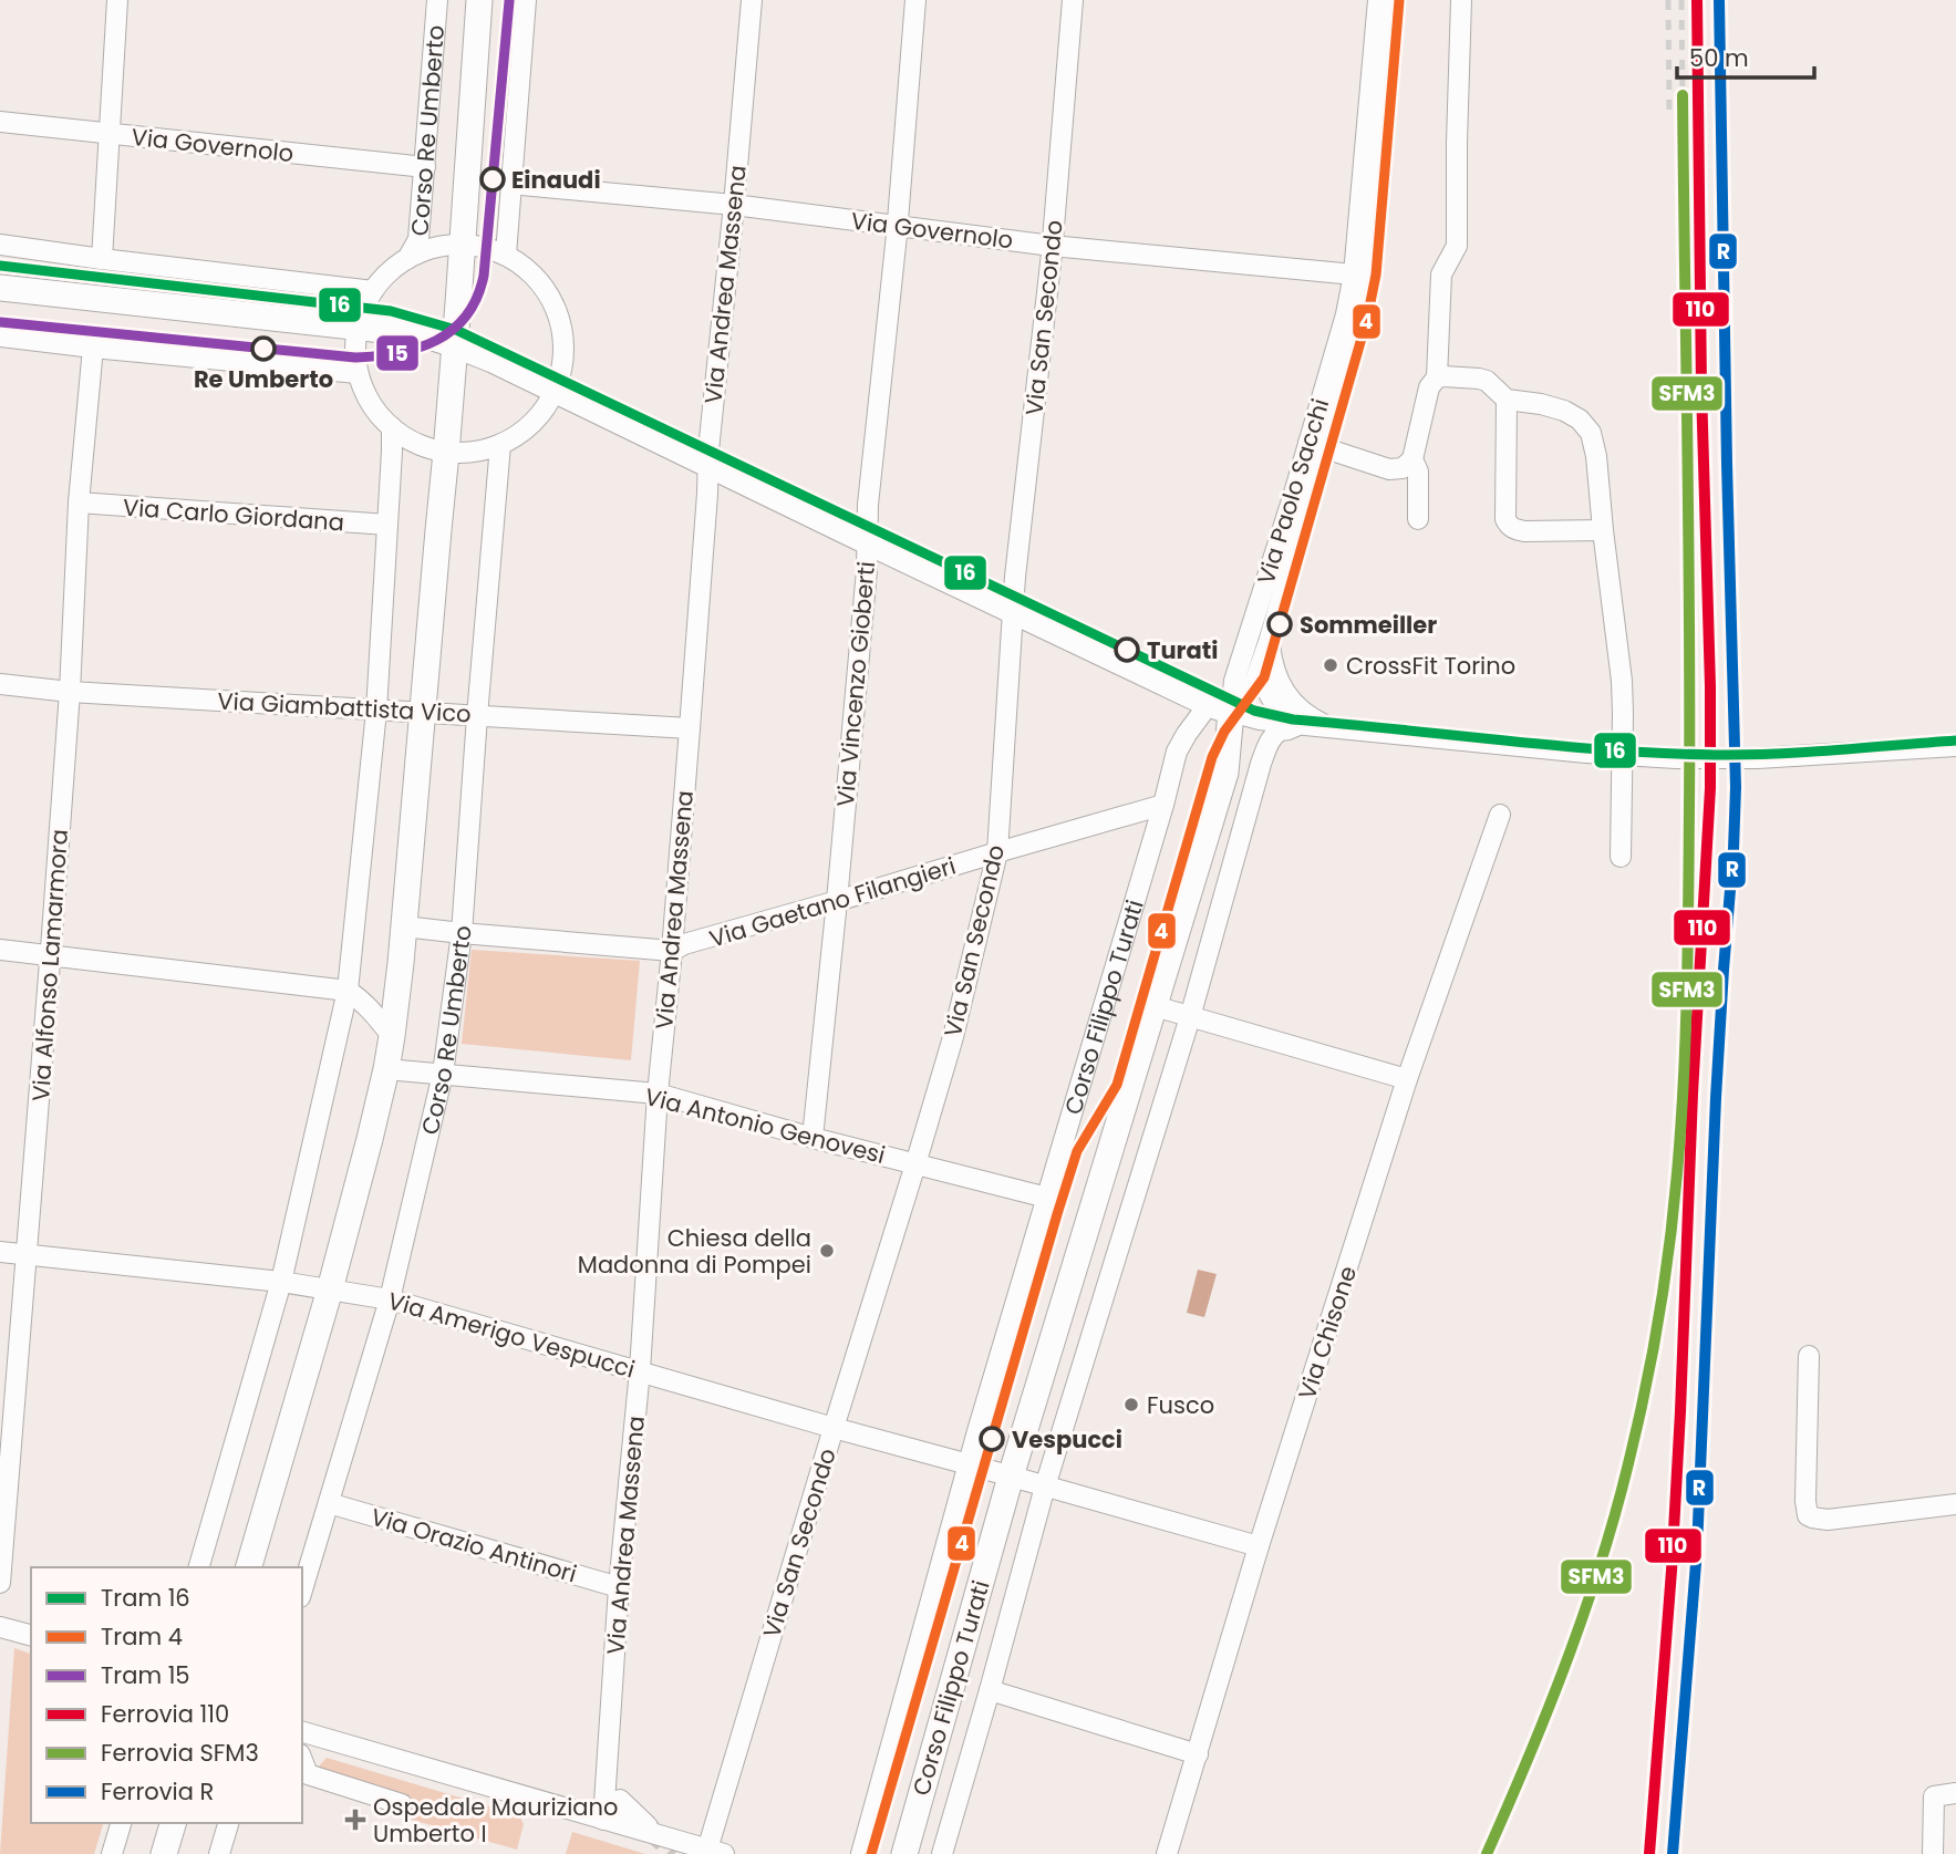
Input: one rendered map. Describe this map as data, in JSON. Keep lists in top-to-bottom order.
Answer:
{
  "streets": {
    "main road": ["Corso Re Umberto", "Corso Filippo Turati"],
    "street": [
      "Via Governolo",
      "Via Andrea Massena",
      "Via San Secondo",
      "Via Paolo Sacchi",
      "Via Carlo Giordana",
      "Via Vincenzo Gioberti",
      "Via Giambattista Vico",
      "Via Gaetano Filangieri",
      "Via Alfonso Lamarmora",
      "Via Antonio Genovesi",
      "Via Chisone",
      "Via Amerigo Vespucci",
      "Via Orazio Antinori"
    ]
  },
  "crossings": [
    ["Corso Re Umberto", "Via Governolo"],
    ["Corso Re Umberto", "Via Giambattista Vico"],
    ["Corso Re Umberto", "Via Gaetano Filangieri"],
    ["Corso Re Umberto", "Via Antonio Genovesi"],
    ["Corso Re Umberto", "Via Amerigo Vespucci"],
    ["Corso Re Umberto", "Via Orazio Antinori"],
    ["Via Governolo", "Via Andrea Massena"],
    ["Via Governolo", "Via San Secondo"],
    ["Via Governolo", "Via Paolo Sacchi"],
    ["Via Governolo", "Via Vincenzo Gioberti"],
    ["Via Andrea Massena", "Via Giambattista Vico"],
    ["Via Andrea Massena", "Via Gaetano Filangieri"],
    ["Via Andrea Massena", "Via Antonio Genovesi"],
    ["Via Andrea Massena", "Via Amerigo Vespucci"],
    ["Via Andrea Massena", "Via Orazio Antinori"],
    ["Via San Secondo", "Via Gaetano Filangieri"],
    ["Via San Secondo", "Via Antonio Genovesi"],
    ["Via San Secondo", "Via Amerigo Vespucci"],
    ["Via Paolo Sacchi", "Corso Filippo Turati"],
    ["Via Carlo Giordana", "Via Alfonso Lamarmora"],
    ["Via Vincenzo Gioberti", "Via Gaetano Filangieri"],
    ["Via Vincenzo Gioberti", "Via Antonio Genovesi"],
    ["Via Giambattista Vico", "Via Alfonso Lamarmora"],
    ["Via Gaetano Filangieri", "Corso Filippo Turati"],
    ["Via Alfonso Lamarmora", "Via Amerigo Vespucci"],
    ["Corso Filippo Turati", "Via Antonio Genovesi"],
    ["Corso Filippo Turati", "Via Chisone"],
    ["Corso Filippo Turati", "Via Amerigo Vespucci"]
  ],
  "places": {
    "other": [
      "Einaudi",
      "Re Umberto",
      "Sommeiller",
      "Turati",
      "CrossFit Torino",
      "Chiesa della Madonna di Pompei",
      "Fusco",
      "Vespucci"
    ],
    "health": ["Ospedale Mauriziano Umberto I"]
  },
  "lines": [
    "tram line 4",
    "rail line 110",
    "rail line R",
    "tram line 15",
    "rail line SFM3",
    "tram line 16"
  ],
  "legend": [
    "Tram 16",
    "Tram 4",
    "Tram 15",
    "Ferrovia 110",
    "Ferrovia SFM3",
    "Ferrovia R"
  ],
  "scale_bar": "50 m"
}
